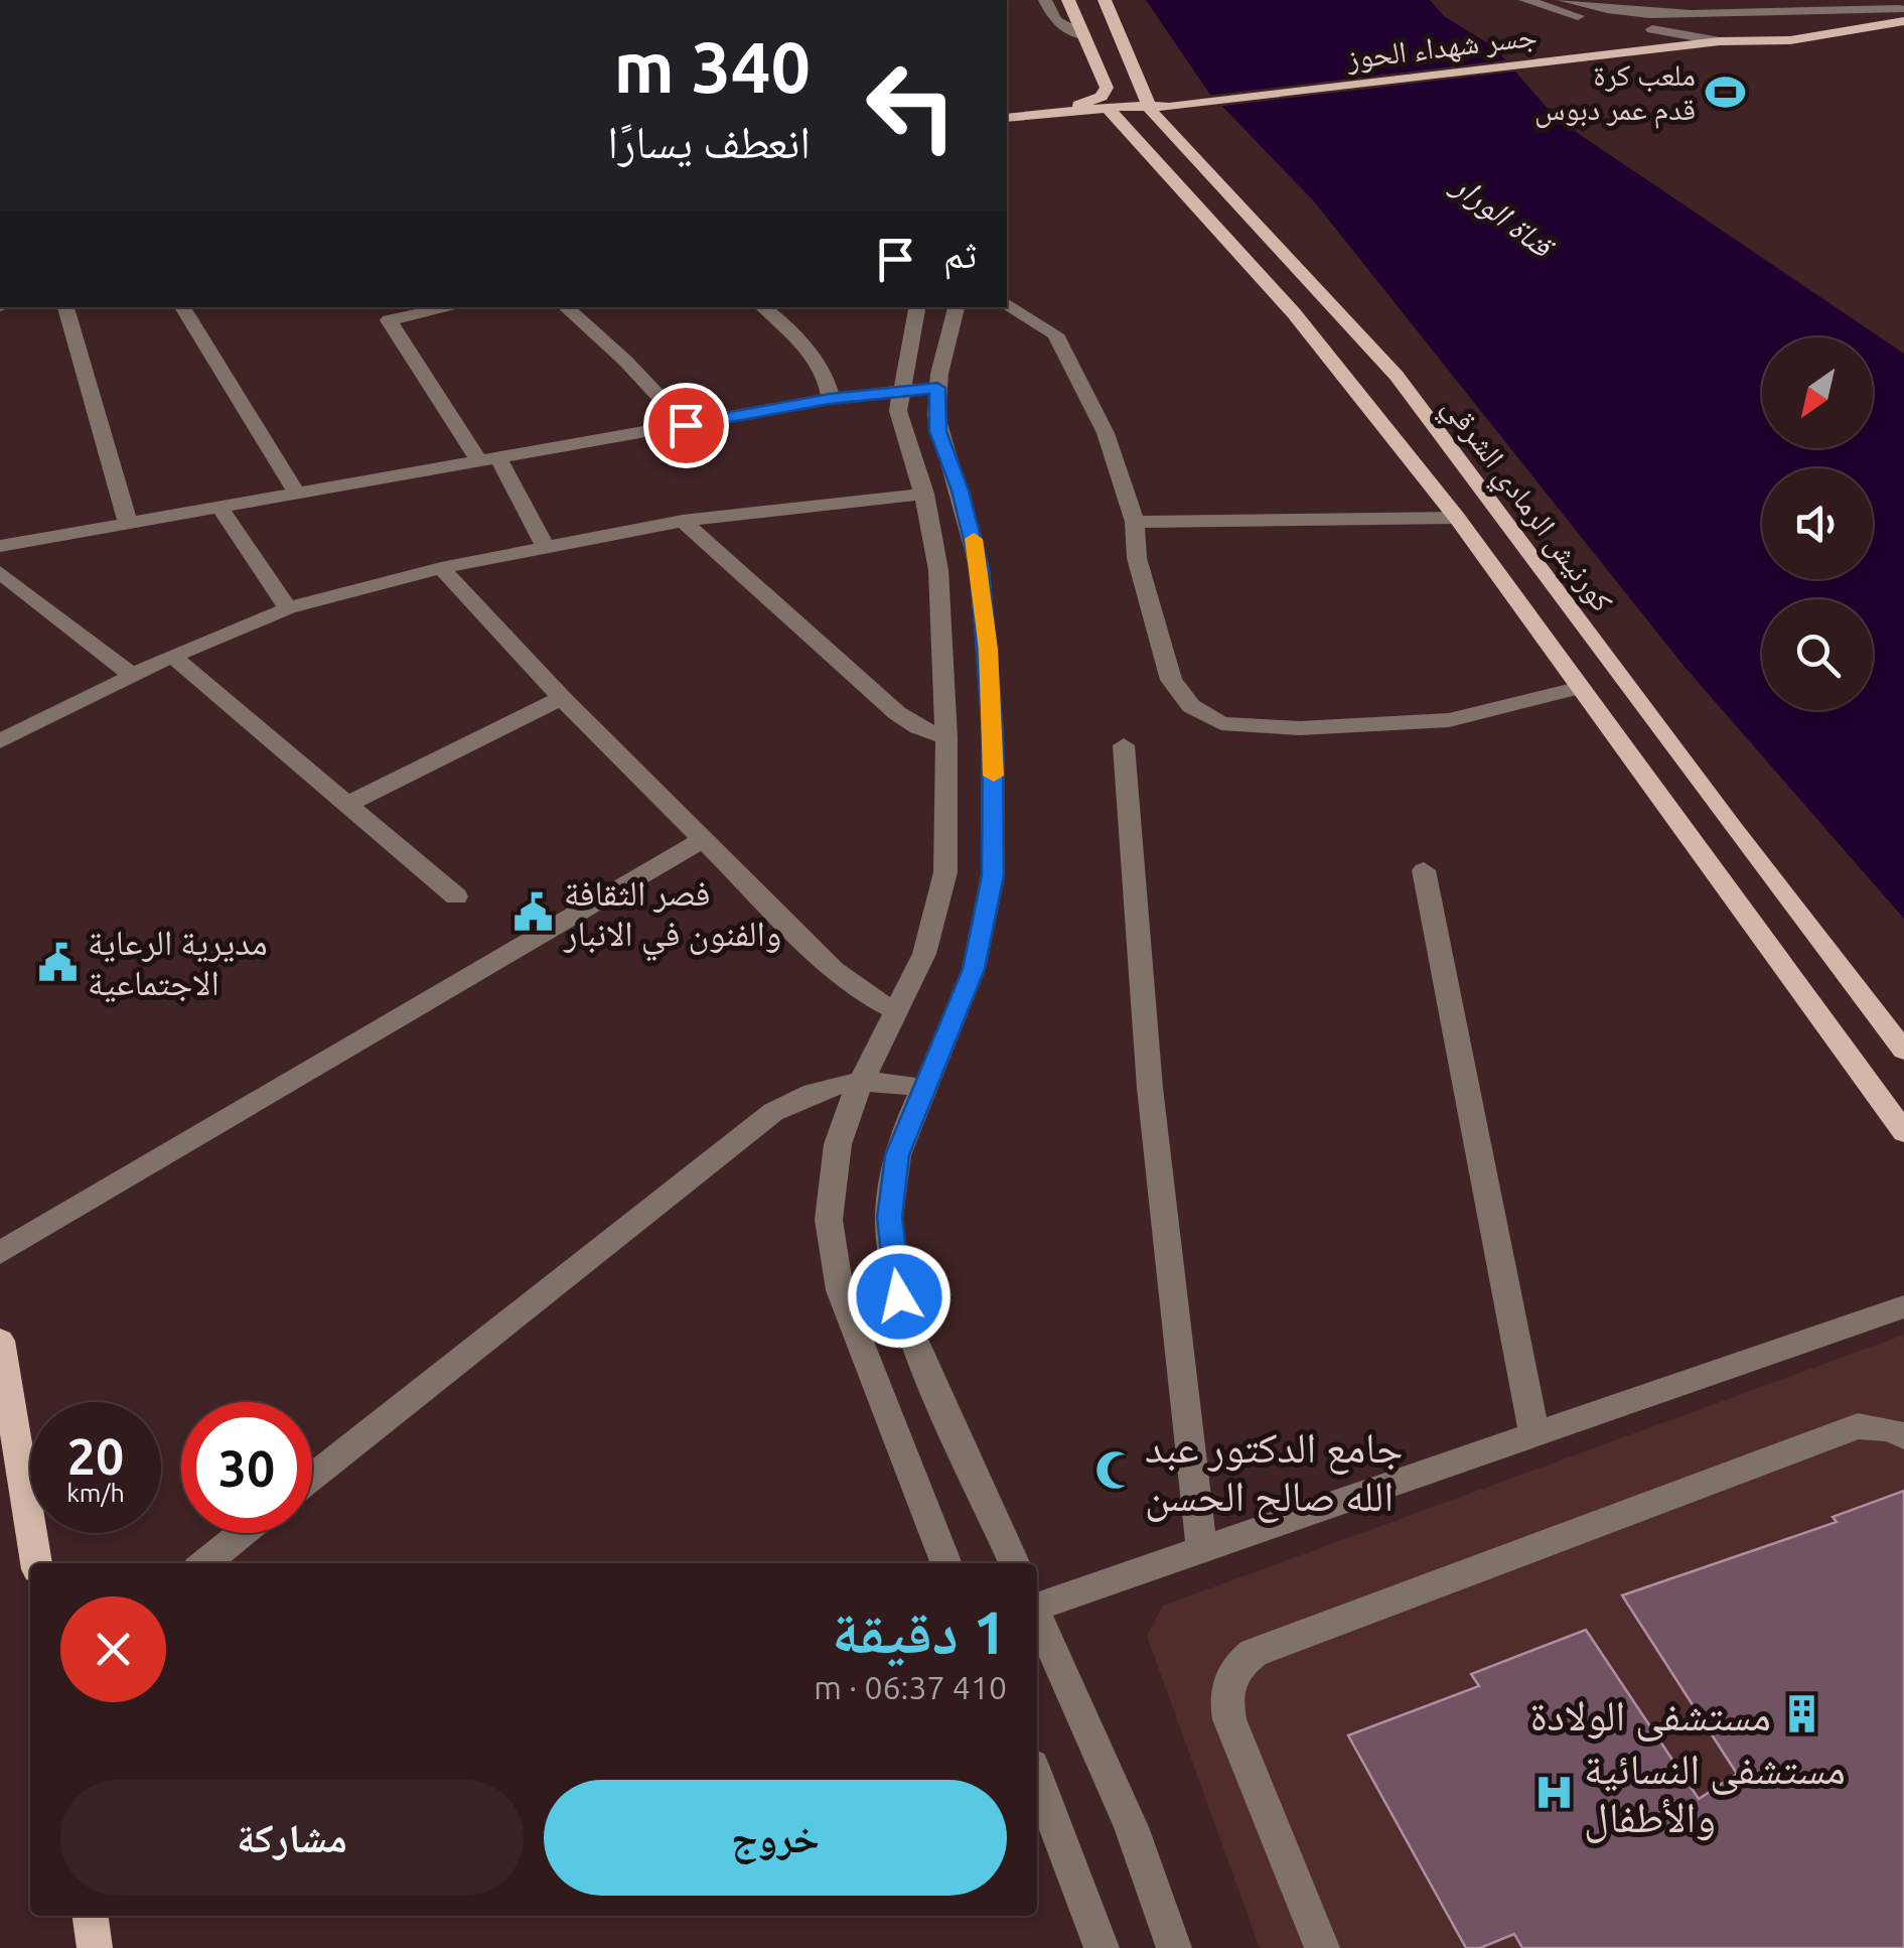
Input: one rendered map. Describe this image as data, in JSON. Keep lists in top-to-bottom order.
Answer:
{
  "streets": {
    "main road": ["جسر شهداء الحوز", "كورنيش الرمادي الشرقي"]
  },
  "crossings": [
    ["جسر شهداء الحوز", "كورنيش الرمادي الشرقي"]
  ],
  "water": ["قناة الورار"],
  "places": {
    "sports": ["ملعب كرة قدم عمر دبوس"],
    "public building": ["فصر الثقافة والفنون في الانبار", "مديرية الرعاية الاجتماعية"],
    "mosque": ["جامع الدكتور عبد الله صالح الحسن"],
    "building": ["مستشفى الولادة"],
    "hospital": ["مستشفى النسائية والأطفال"]
  },
  "north": "bottom left",
  "page": {
    "turn": ["340 m", "انعطف يسارًا"],
    "then": "ثم",
    "speed": "20 km/h",
    "limit": "30",
    "heading": ["1 دقيقة", "410 m · 06:37"],
    "buttons": ["خروج", "مشاركة"]
  }
}
